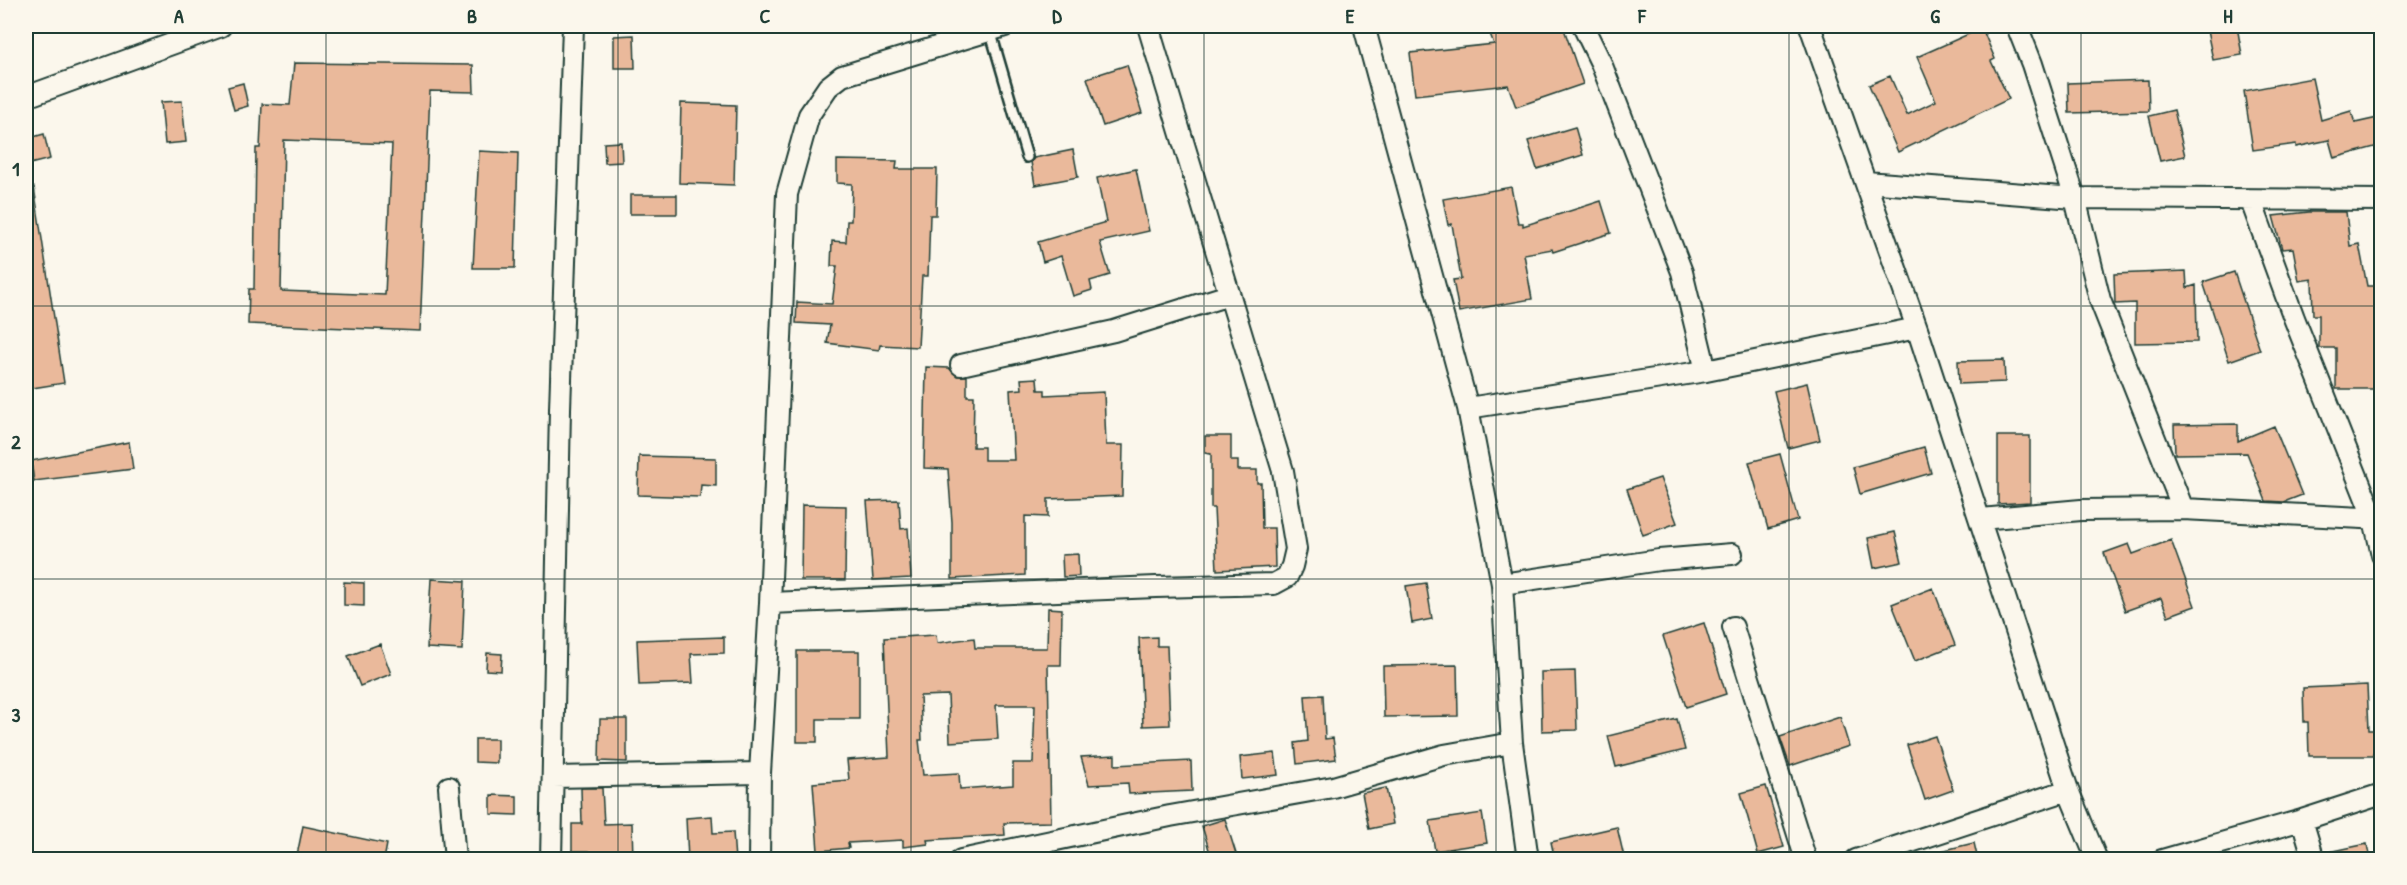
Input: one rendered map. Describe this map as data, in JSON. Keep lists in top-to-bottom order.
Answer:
{
  "grid": {
    "columns": [
      "A",
      "B",
      "C",
      "D",
      "E",
      "F",
      "G",
      "H"
    ],
    "rows": ["1", "2", "3"]
  }
}
